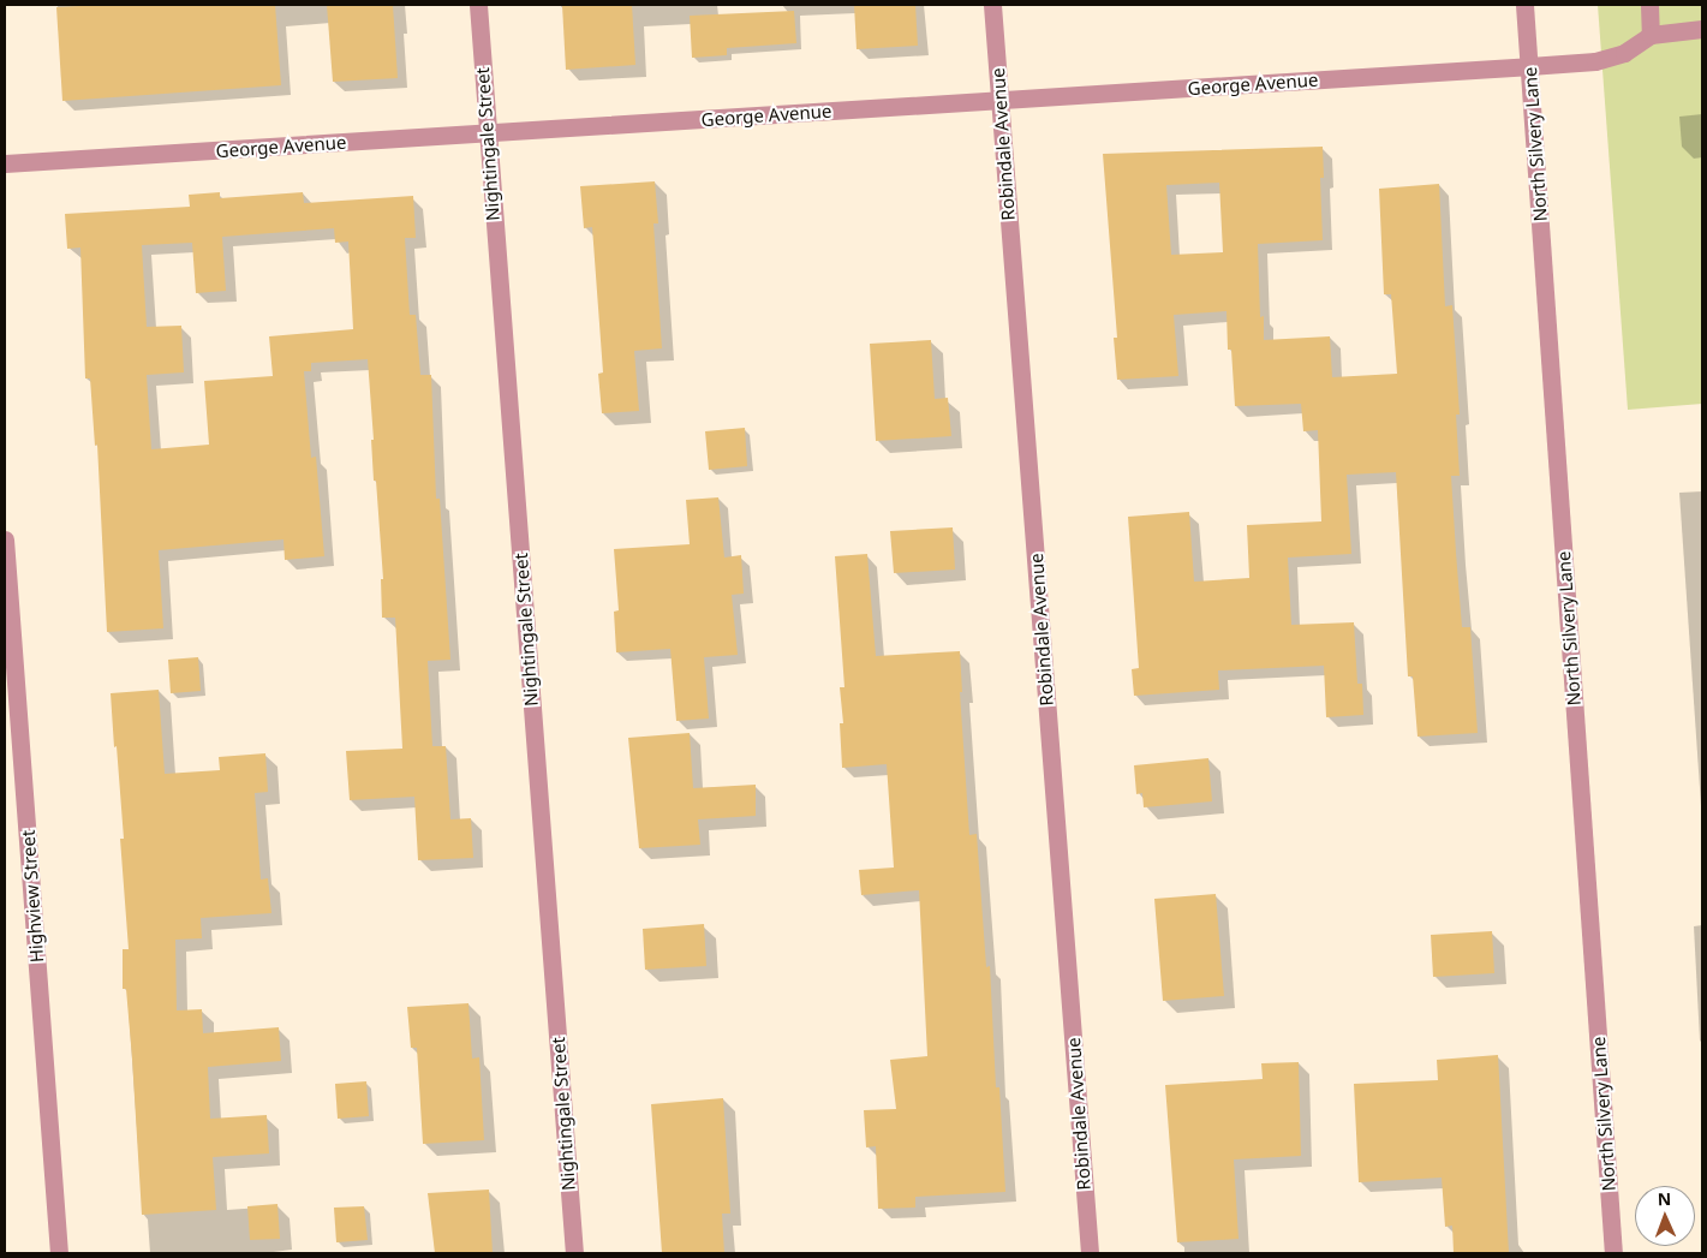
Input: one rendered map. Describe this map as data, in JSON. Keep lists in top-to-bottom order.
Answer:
{
  "streets": {
    "street": [
      "George Avenue",
      "Nightingale Street",
      "Robindale Avenue",
      "North Silvery Lane",
      "Highview Street"
    ]
  },
  "crossings": [
    ["George Avenue", "Nightingale Street"],
    ["George Avenue", "Robindale Avenue"],
    ["George Avenue", "North Silvery Lane"]
  ],
  "north": "top"
}
